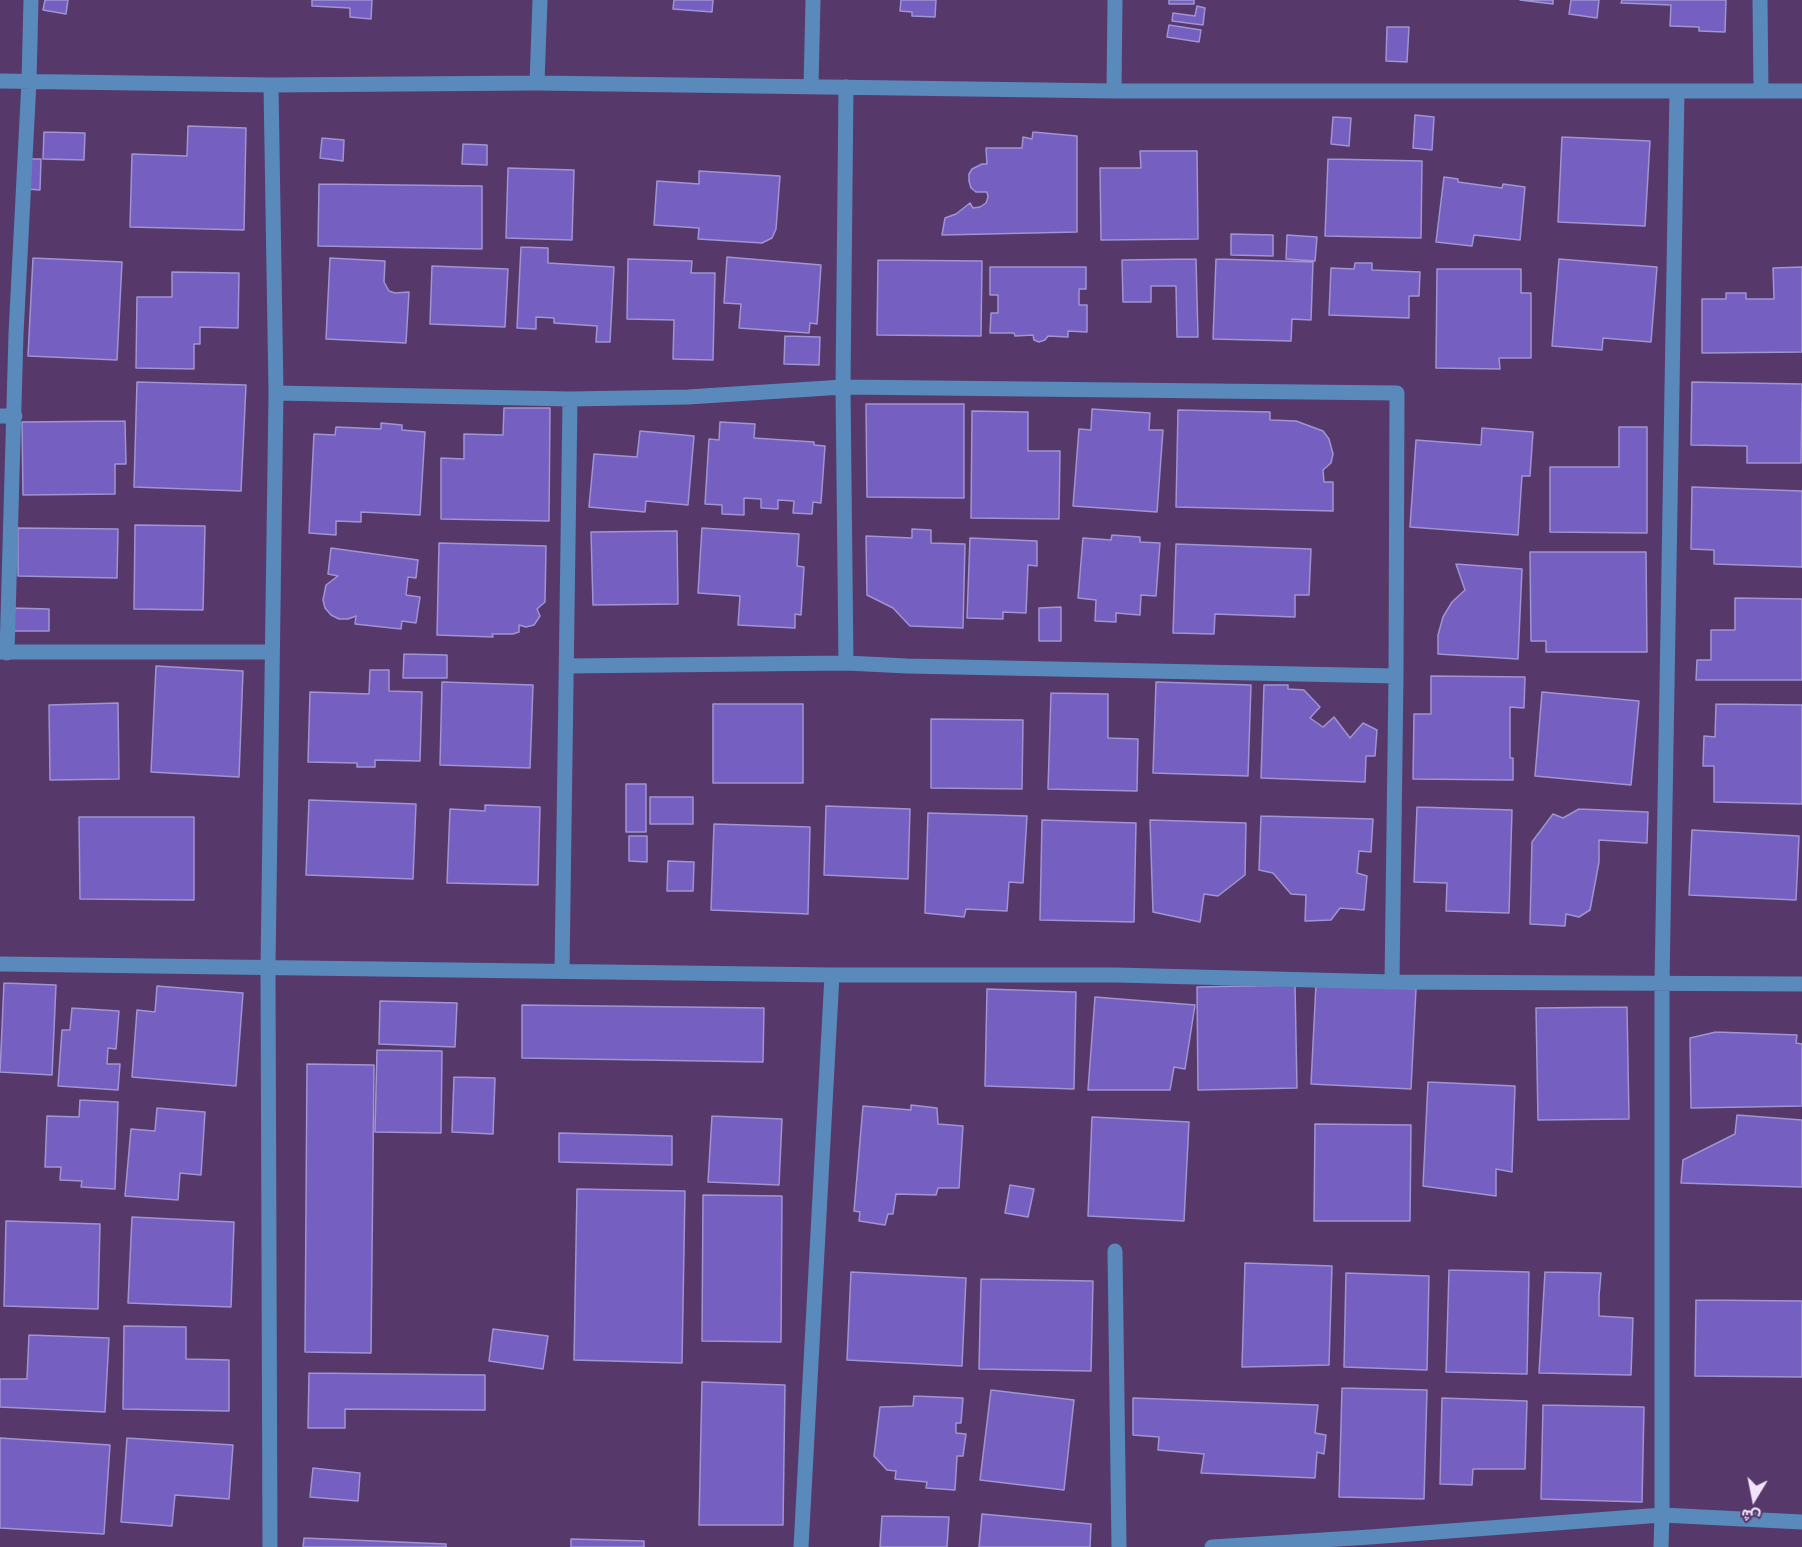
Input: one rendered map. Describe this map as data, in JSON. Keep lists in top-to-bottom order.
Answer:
{
  "north": "bottom"
}
